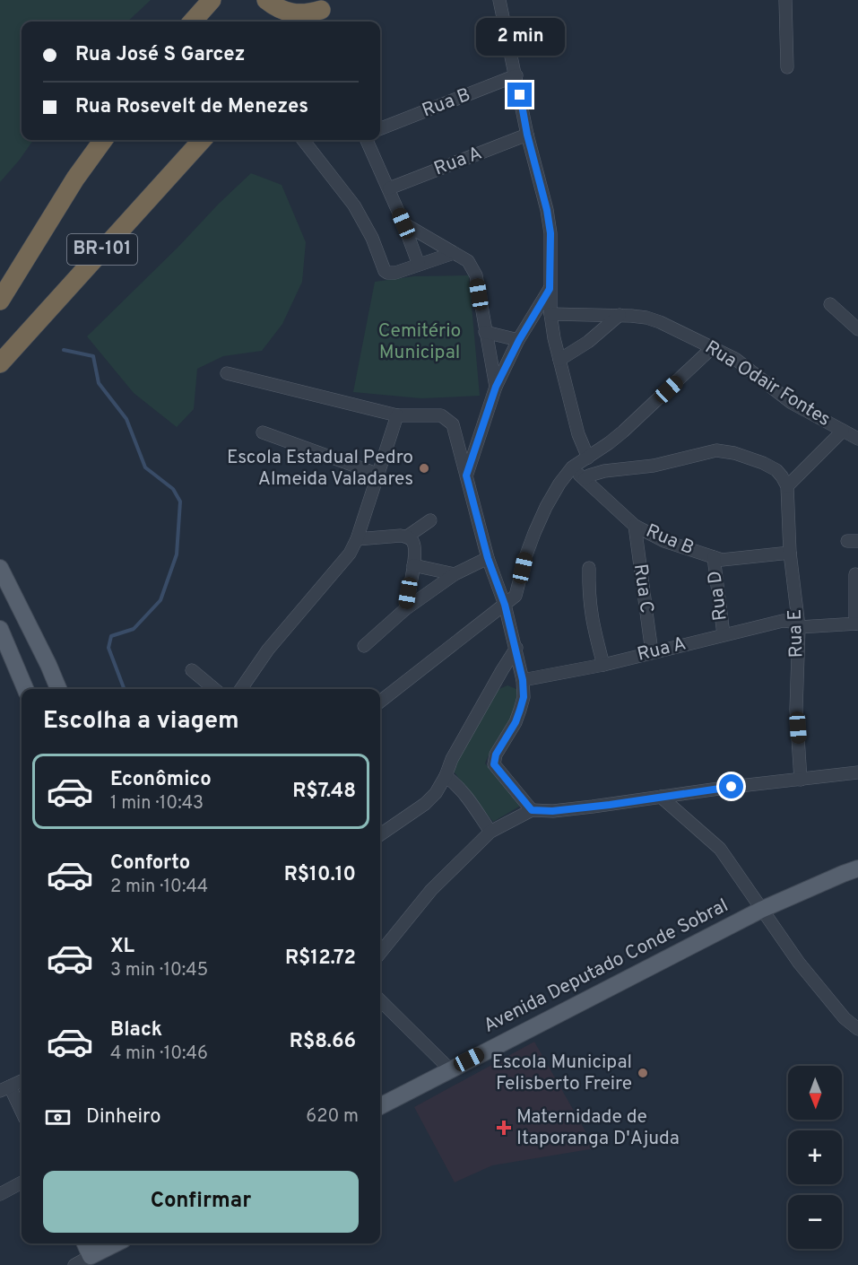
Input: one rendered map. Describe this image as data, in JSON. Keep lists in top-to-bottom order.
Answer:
{
  "streets": {
    "highway": ["BR-101"],
    "main road": ["Avenida Deputado Conde Sobral"],
    "street": [
      "Rua B",
      "Rua A",
      "Rua Odair Fontes",
      "Rua C",
      "Rua D",
      "Rua E"
    ]
  },
  "crossings": [
    ["Rua B", "Rua C"],
    ["Rua B", "Rua D"],
    ["Rua B", "Rua E"],
    ["Rua A", "Rua C"],
    ["Rua A", "Rua D"],
    ["Rua A", "Rua E"]
  ],
  "parks": ["Cemitério Municipal"],
  "places": {
    "other": ["Escola Estadual Pedro Almeida Valadares", "Escola Municipal Felisberto Freire"],
    "health": ["Maternidade de Itaporanga D'Ajuda"]
  },
  "north": "bottom",
  "page": {
    "bubble": "2 min",
    "banner": ["Rua José S Garcez", "Rua Rosevelt de Menezes"],
    "heading": "Escolha a viagem",
    "list": [
      {
        "name": "Econômico",
        "note": "1 min · 10:43",
        "value": "R$7.48"
      },
      {
        "name": "Conforto",
        "note": "2 min · 10:44",
        "value": "R$10.10"
      },
      {
        "name": "XL",
        "note": "3 min · 10:45",
        "value": "R$12.72"
      },
      {
        "name": "Black",
        "note": "4 min · 10:46",
        "value": "R$8.66"
      }
    ],
    "map_buttons": ["+", "−"],
    "pay": ["Dinheiro", "620 m"],
    "buttons": "Confirmar"
  }
}
